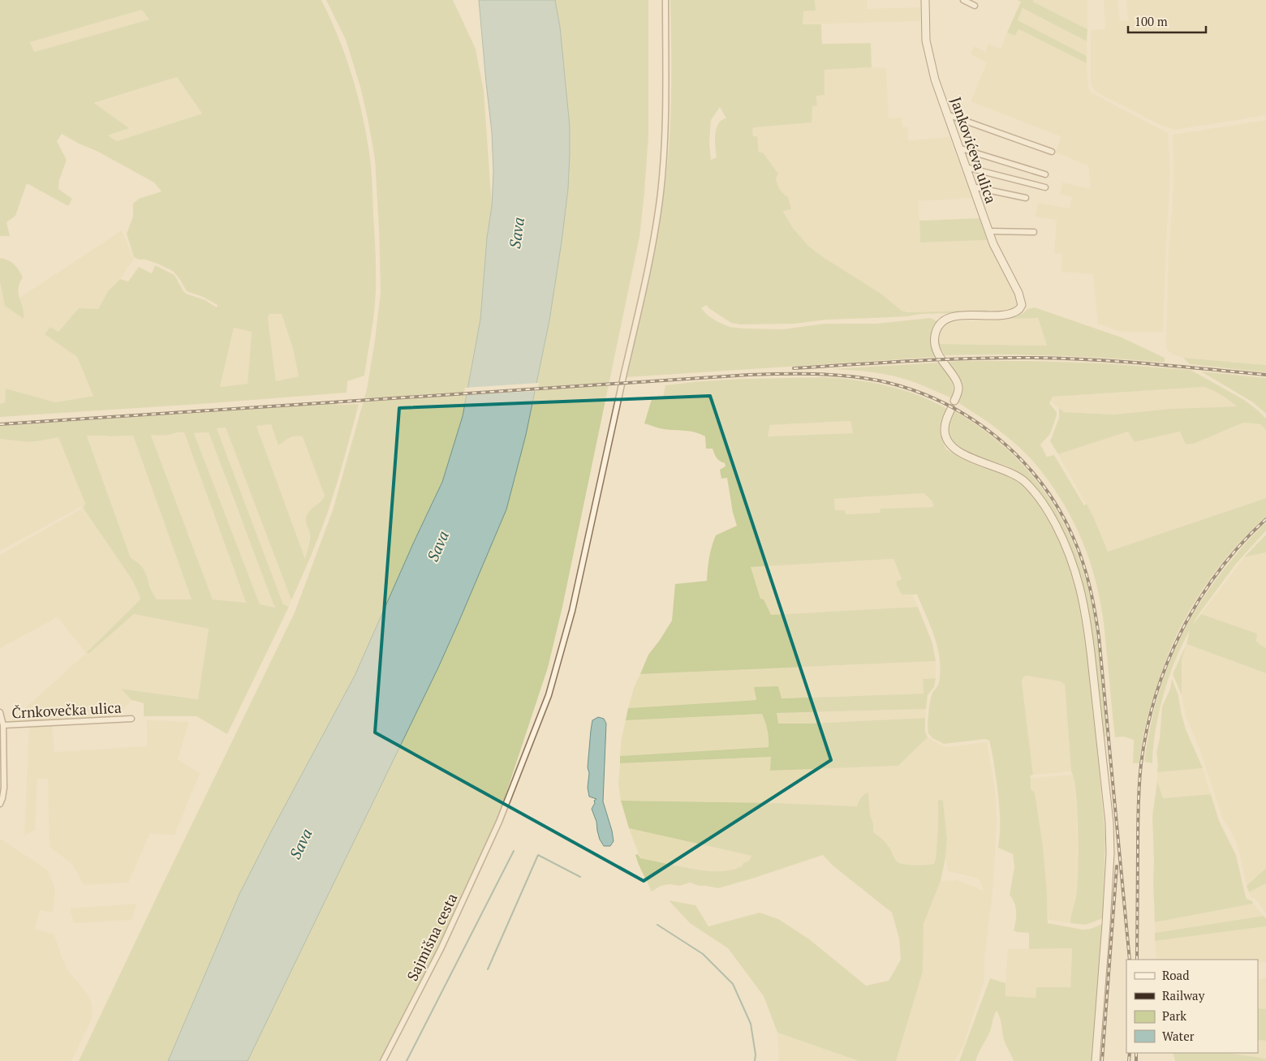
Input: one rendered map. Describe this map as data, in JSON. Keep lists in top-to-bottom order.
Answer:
{
  "streets": {
    "main road": ["Jankovićeva ulica"],
    "street": ["Črnkovečka ulica", "Sajmišna cesta"]
  },
  "water": ["Sava"],
  "legend": [
    "Road",
    "Railway",
    "Park",
    "Water"
  ],
  "scale_bar": "100 m"
}
